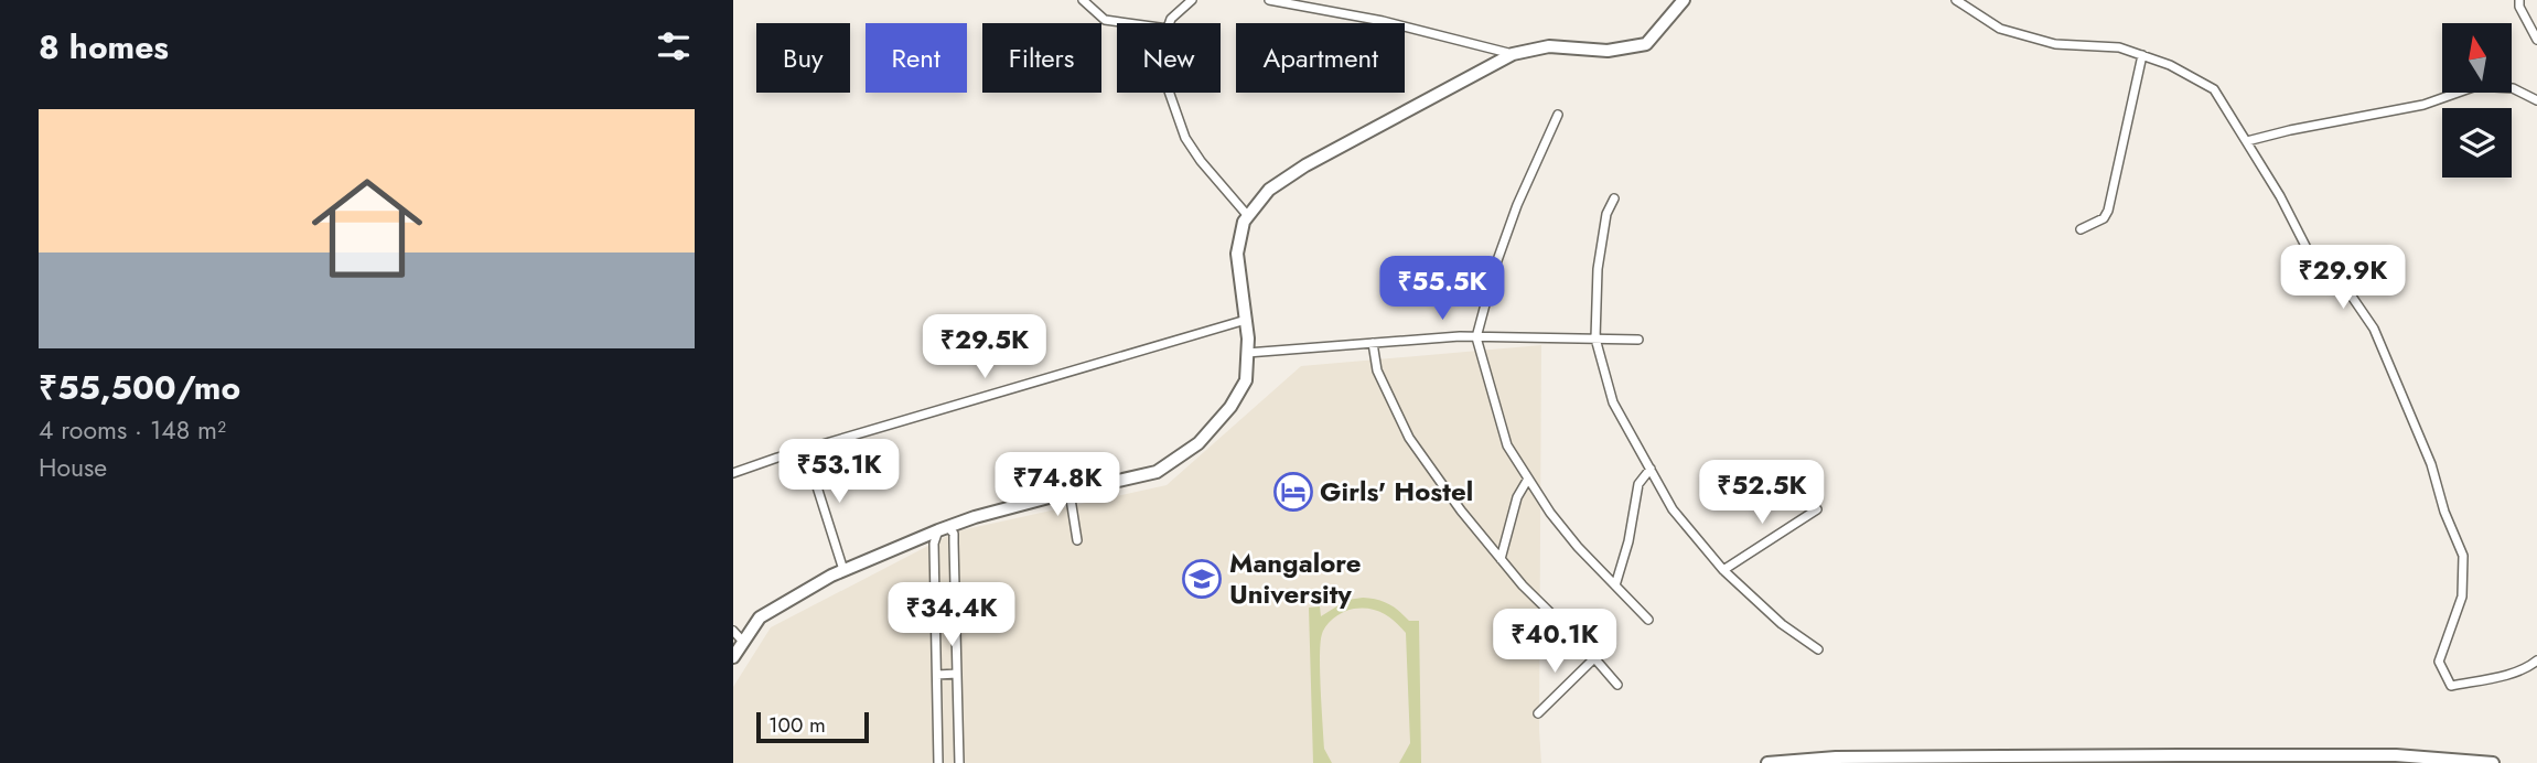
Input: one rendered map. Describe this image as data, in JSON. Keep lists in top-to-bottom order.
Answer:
{
  "places": {
    "hotel": ["Girls' Hostel"],
    "school or university": ["Mangalore University"]
  },
  "scale_bar": "100 m",
  "north": "top",
  "page": {
    "heading": "8 homes",
    "chip": [
      "Buy",
      "Rent",
      "Filters",
      "New",
      "Apartment"
    ],
    "list": [
      {
        "name": "₹55,500/mo",
        "note": "4 rooms · 148 m² · House"
      }
    ],
    "price": [
      "₹29.9K",
      "₹55.5K",
      "₹29.5K",
      "₹53.1K",
      "₹74.8K",
      "₹52.5K",
      "₹34.4K",
      "₹40.1K"
    ],
    "scale": "100 m"
  }
}
